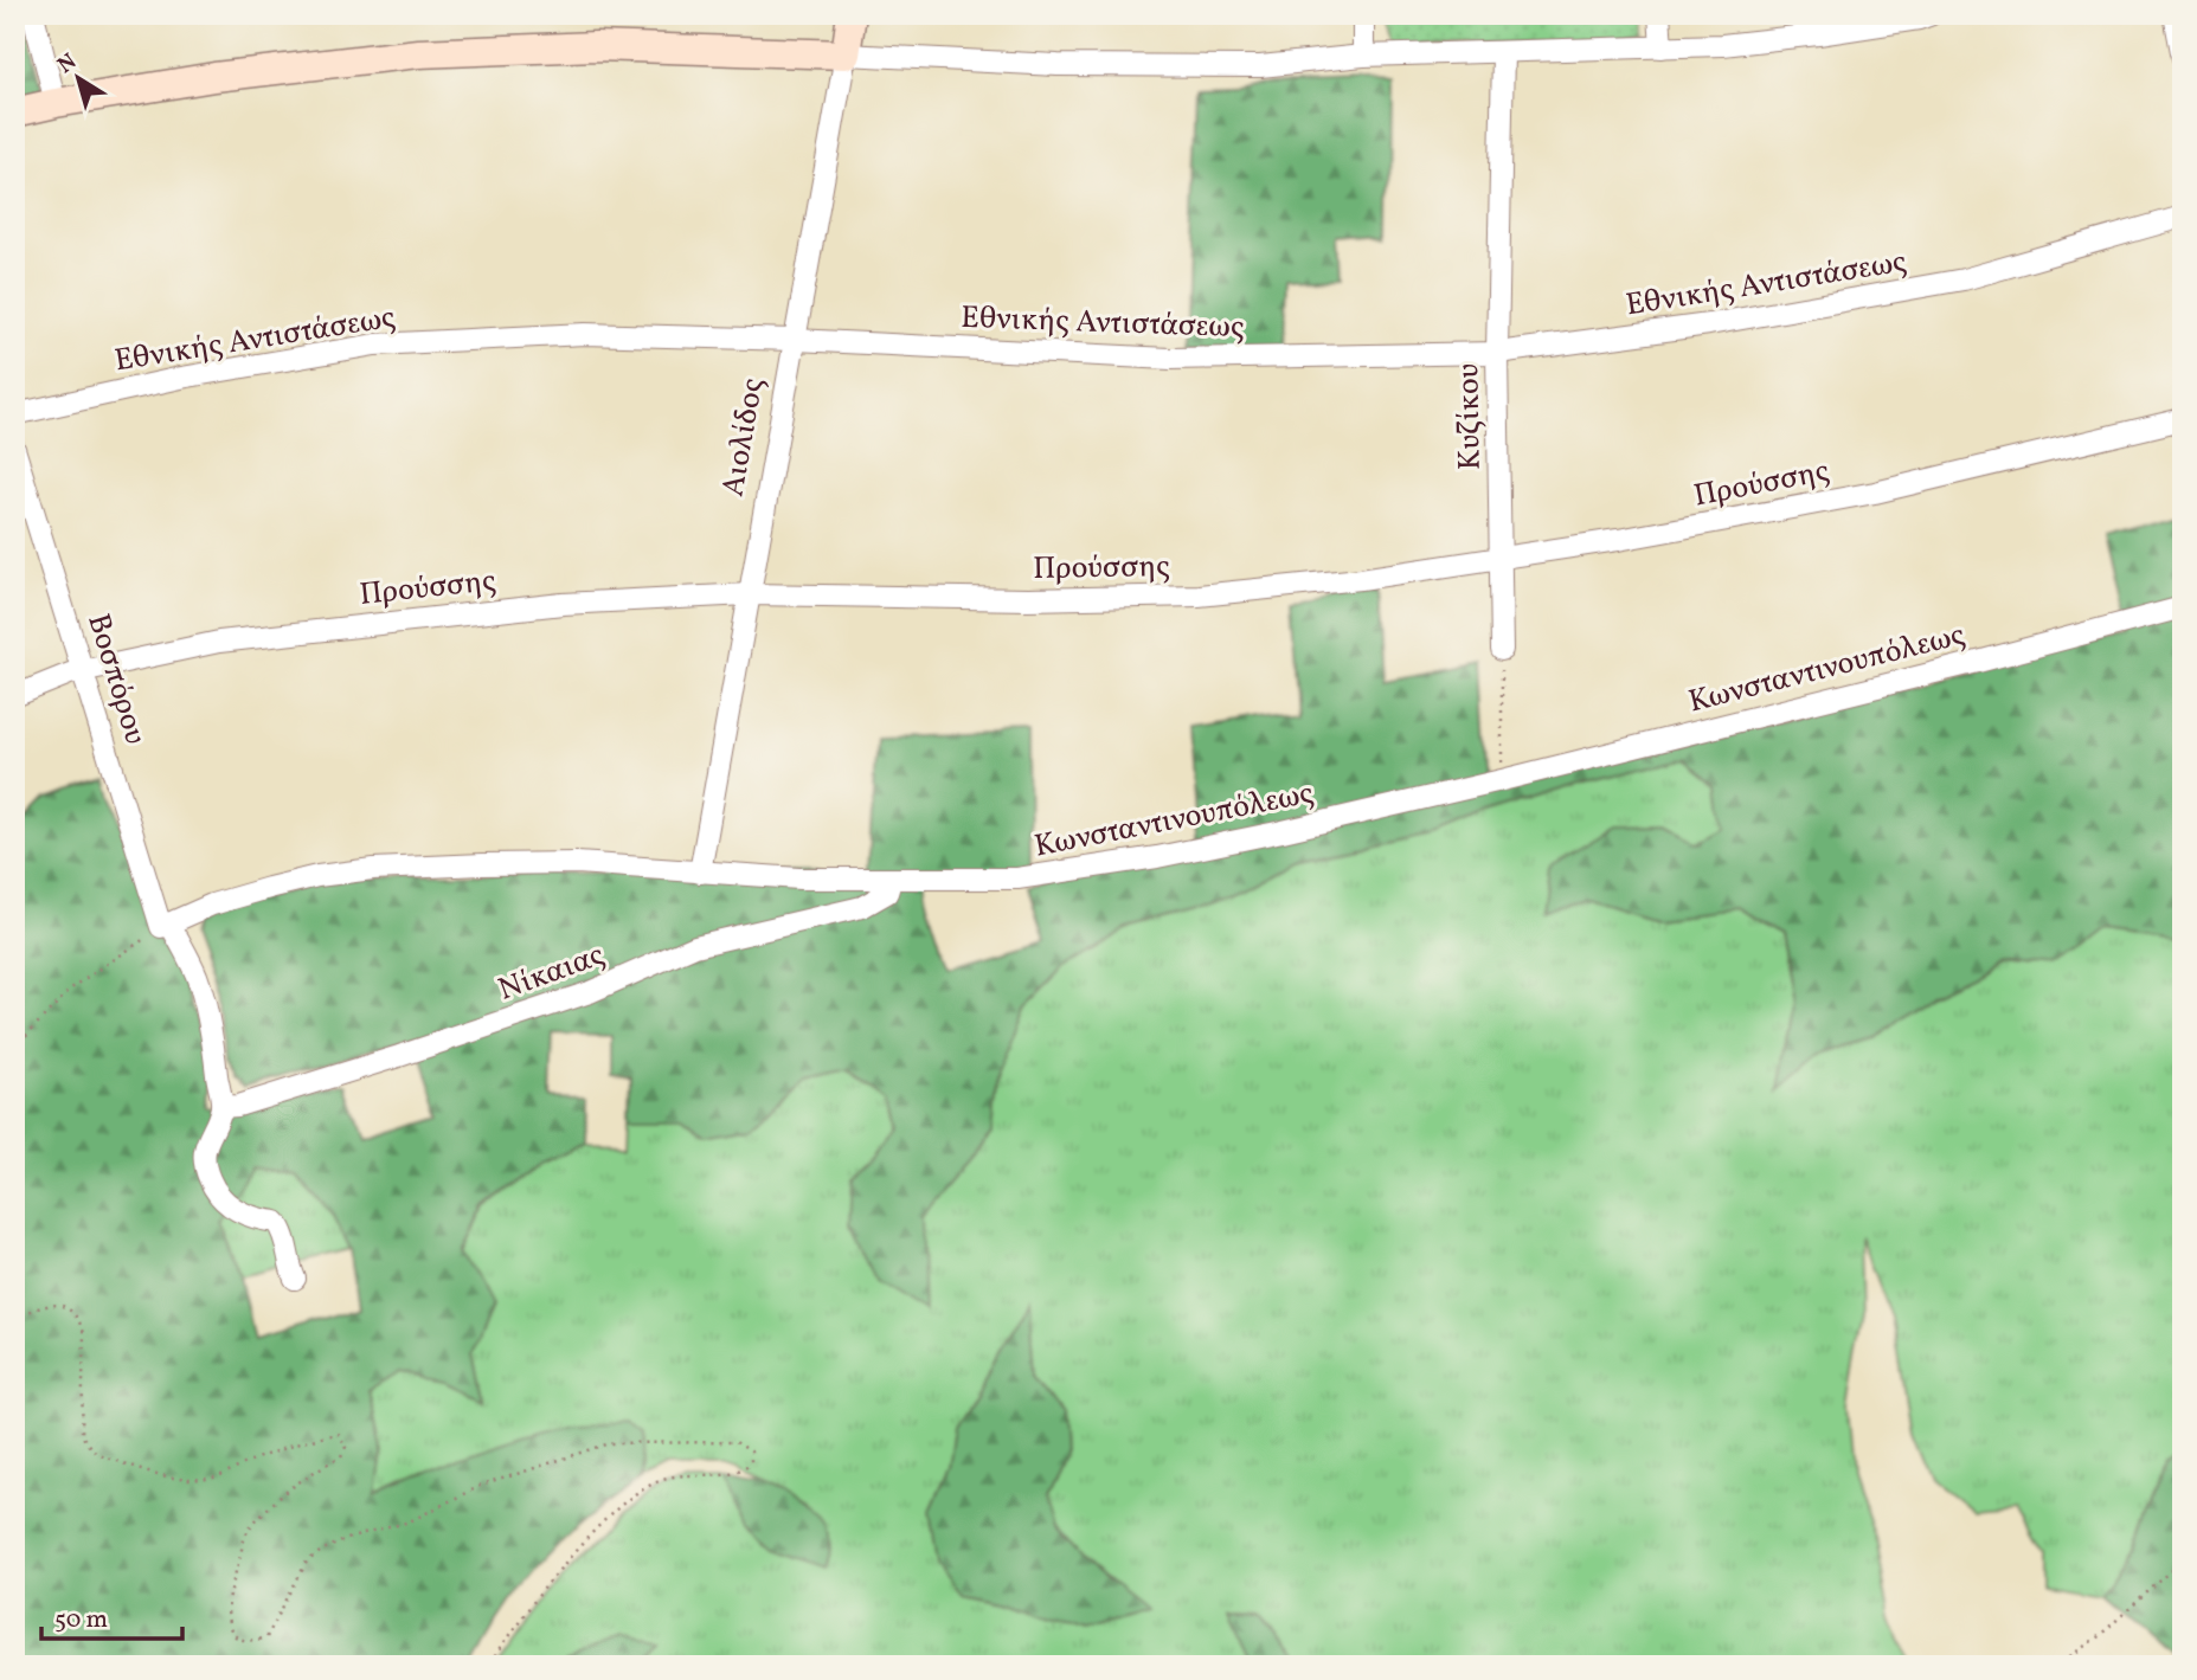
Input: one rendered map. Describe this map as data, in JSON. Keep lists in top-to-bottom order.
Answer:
{
  "streets": {
    "street": [
      "Εθνικής Αντιστάσεως",
      "Κυζίκου",
      "Αιολίδος",
      "Προύσσης",
      "Κωνσταντινουπόλεως",
      "Βοσπόρου",
      "Νίκαιας"
    ]
  },
  "crossings": [
    ["Εθνικής Αντιστάσεως", "Κυζίκου"],
    ["Εθνικής Αντιστάσεως", "Αιολίδος"],
    ["Κυζίκου", "Προύσσης"],
    ["Αιολίδος", "Προύσσης"],
    ["Αιολίδος", "Κωνσταντινουπόλεως"],
    ["Προύσσης", "Βοσπόρου"],
    ["Κωνσταντινουπόλεως", "Βοσπόρου"],
    ["Κωνσταντινουπόλεως", "Νίκαιας"],
    ["Βοσπόρου", "Νίκαιας"]
  ],
  "scale_bar": "50 m",
  "north": "top left"
}
